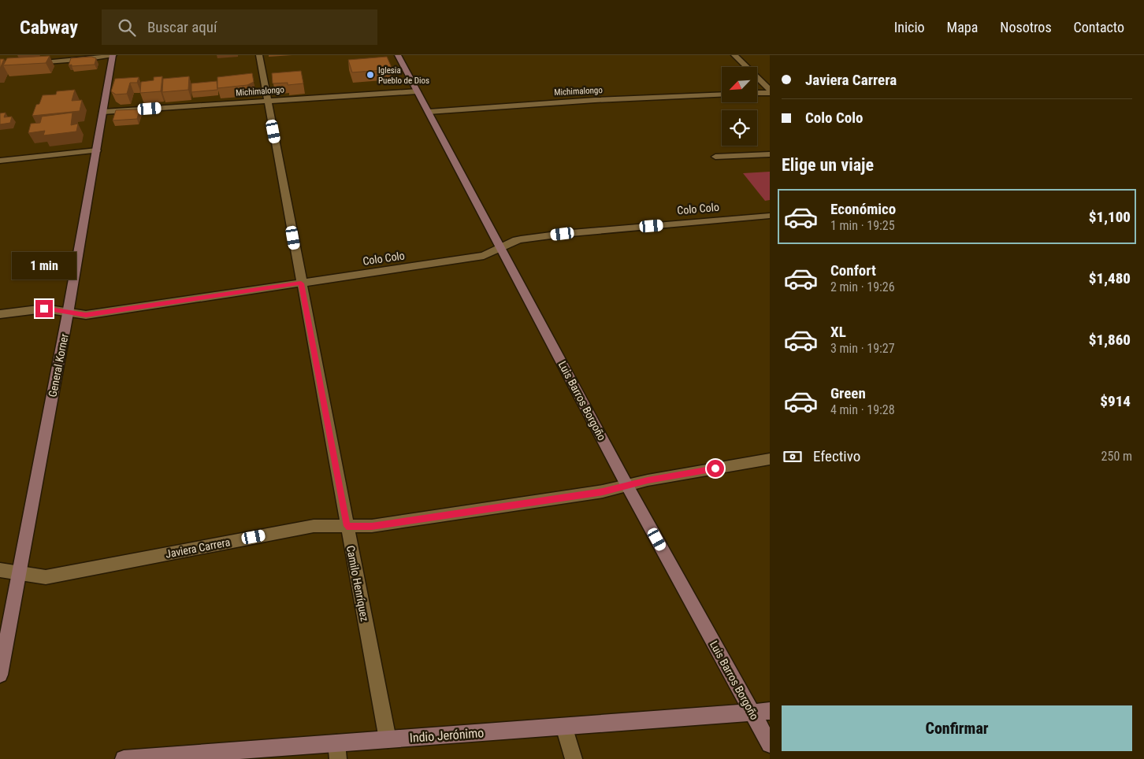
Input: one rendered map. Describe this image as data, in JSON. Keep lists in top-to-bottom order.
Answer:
{
  "streets": {
    "street": [
      "Michimalongo",
      "Colo Colo",
      "General Korner",
      "Luis Barros Borgoño",
      "Javiera Carrera",
      "Camilo Henríquez",
      "Indio Jerónimo"
    ]
  },
  "crossings": [
    ["Michimalongo", "General Korner"],
    ["Michimalongo", "Luis Barros Borgoño"],
    ["Michimalongo", "Camilo Henríquez"],
    ["Colo Colo", "General Korner"],
    ["Colo Colo", "Luis Barros Borgoño"],
    ["Colo Colo", "Camilo Henríquez"],
    ["General Korner", "Javiera Carrera"],
    ["Luis Barros Borgoño", "Javiera Carrera"],
    ["Luis Barros Borgoño", "Indio Jerónimo"],
    ["Javiera Carrera", "Camilo Henríquez"],
    ["Camilo Henríquez", "Indio Jerónimo"]
  ],
  "places": ["Iglesia Pueblo de Dios"],
  "north": "bottom left",
  "page": {
    "header": "Cabway",
    "search": "Buscar aquí",
    "nav": [
      "Inicio",
      "Mapa",
      "Nosotros",
      "Contacto"
    ],
    "banner": ["Javiera Carrera", "Colo Colo"],
    "heading": "Elige un viaje",
    "list": [
      {
        "name": "Económico",
        "note": "1 min · 19:25",
        "value": "$1,100"
      },
      {
        "name": "Confort",
        "note": "2 min · 19:26",
        "value": "$1,480"
      },
      {
        "name": "XL",
        "note": "3 min · 19:27",
        "value": "$1,860"
      },
      {
        "name": "Green",
        "note": "4 min · 19:28",
        "value": "$914"
      }
    ],
    "bubble": "1 min",
    "pay": ["Efectivo", "250 m"],
    "buttons": "Confirmar"
  }
}
